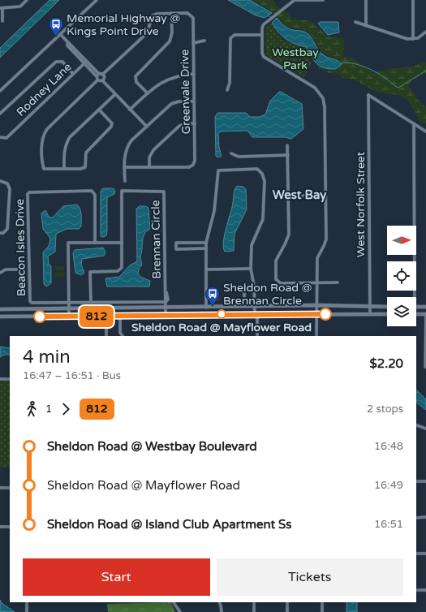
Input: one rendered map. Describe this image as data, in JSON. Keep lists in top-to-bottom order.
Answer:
{
  "streets": {
    "street": [
      "Rodney Lane",
      "Greenvale Drive",
      "West Norfolk Street",
      "Brennan Circle",
      "Beacon Isles Drive"
    ]
  },
  "crossings": [
    ["Brennan Circle", "Beacon Isles Drive"]
  ],
  "districts": ["West Bay"],
  "parks": ["Westbay Park"],
  "places": {
    "bus stop": ["Memorial Highway @ Kings Point Drive", "Sheldon Road @ Brennan Circle"],
    "other": ["Sheldon Road @ Mayflower Road"]
  },
  "lines": ["bus line 812"],
  "north": "right",
  "page": {
    "on_map": "812",
    "heading": ["4 min", "16:47 – 16:51 · Bus", "$2.20"],
    "legs": ["1", "812", "2 stops"],
    "list": [
      {
        "name": "Sheldon Road @ Westbay Boulevard",
        "value": "16:48"
      },
      {
        "name": "Sheldon Road @ Mayflower Road",
        "value": "16:49"
      },
      {
        "name": "Sheldon Road @ Island Club Apartment Ss",
        "value": "16:51"
      }
    ],
    "buttons": ["Start", "Tickets"]
  }
}
